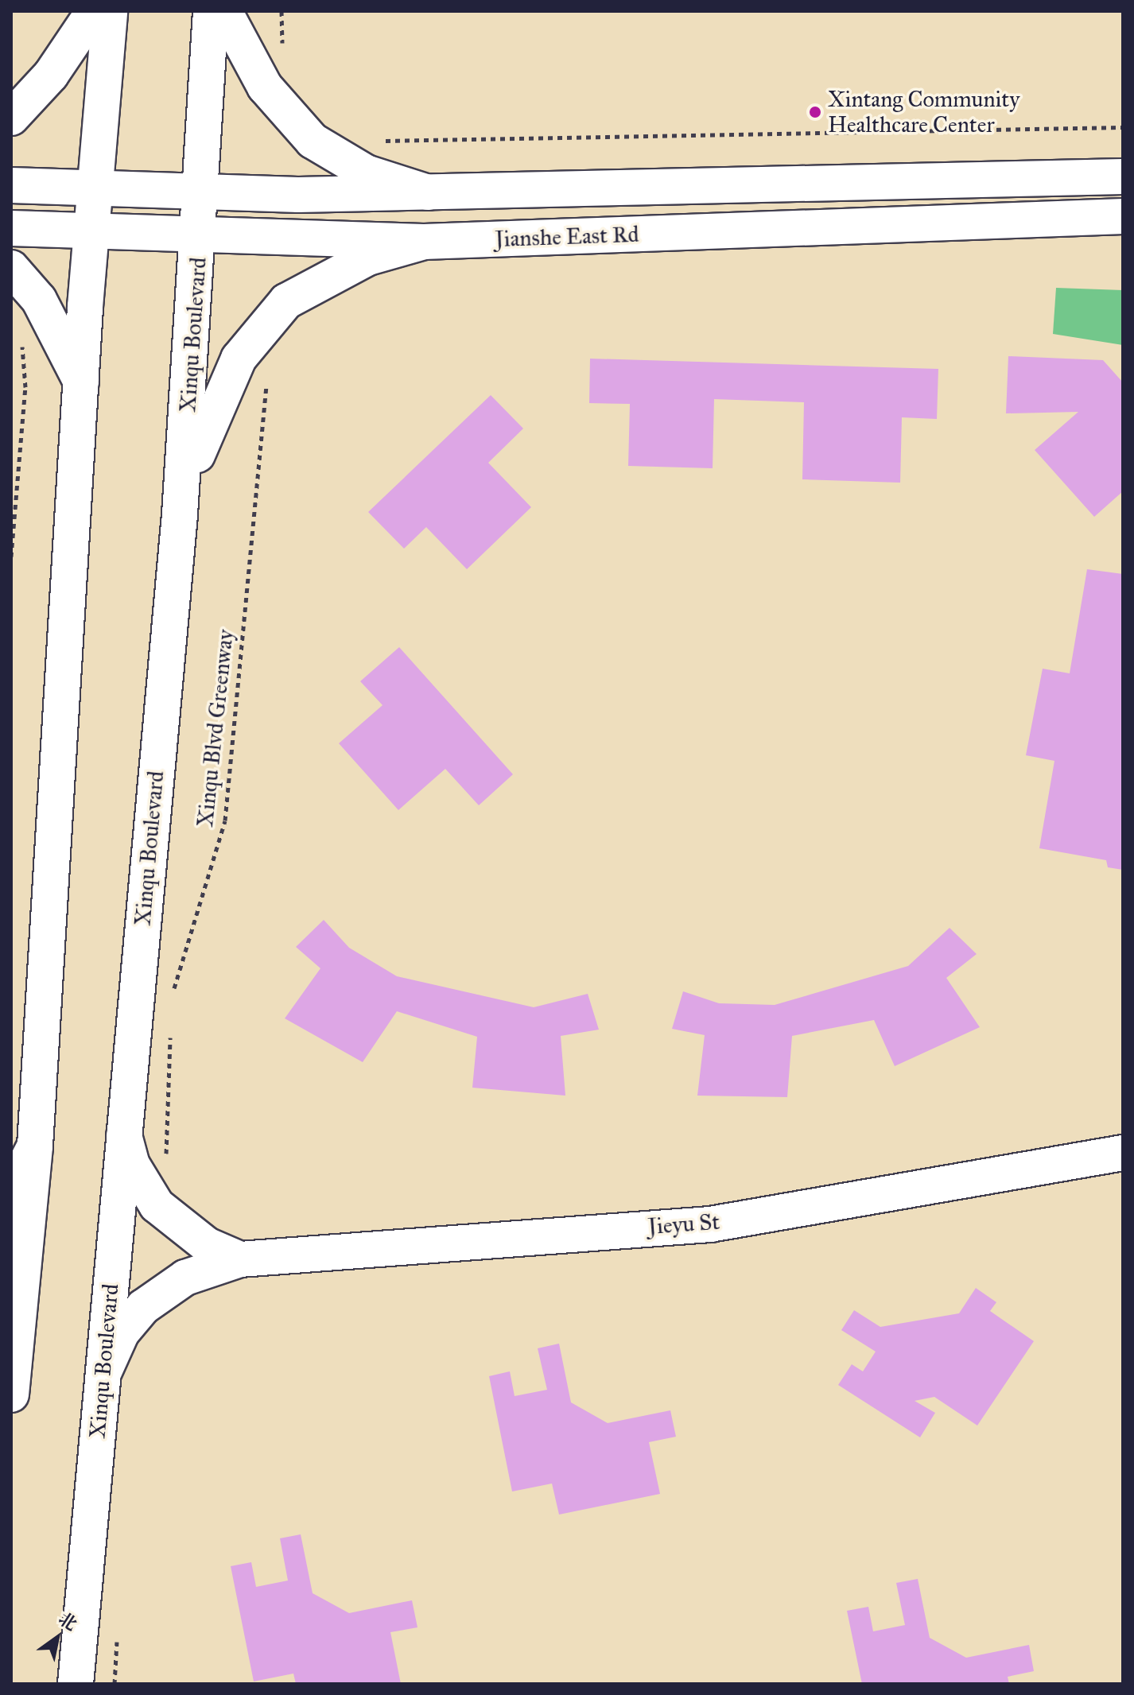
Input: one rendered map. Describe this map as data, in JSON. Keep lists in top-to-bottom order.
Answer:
{
  "streets": {
    "main road": ["Jianshe East Rd", "Xinqu Boulevard", "Jieyu St"],
    "path": ["Xinqu Blvd Greenway"]
  },
  "crossings": [
    ["Jianshe East Rd", "Xinqu Boulevard"]
  ],
  "places": ["Xintang Community Healthcare Center"],
  "north": "top right"
}
